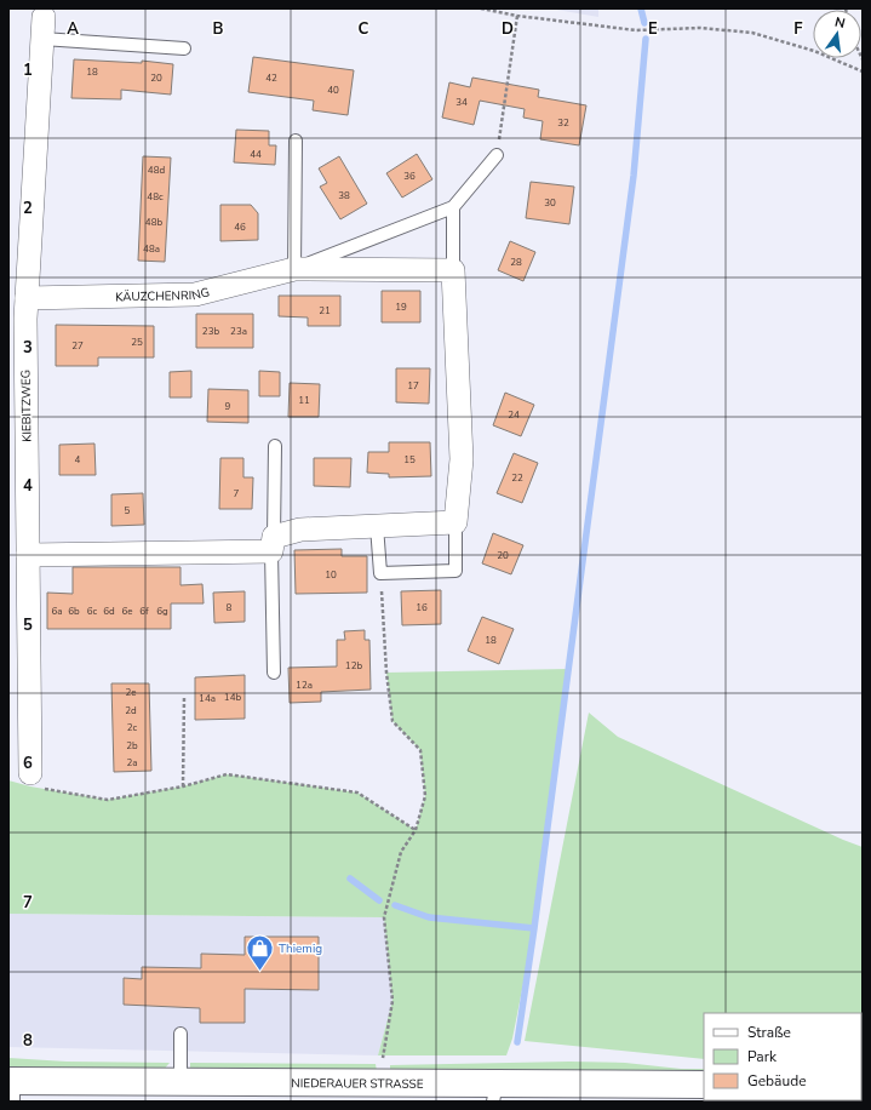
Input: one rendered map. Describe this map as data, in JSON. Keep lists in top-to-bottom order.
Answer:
{
  "streets": {
    "main road": ["NIEDERAUER STRASSE"],
    "street": ["KÄUZCHENRING", "KIEBITZWEG"]
  },
  "crossings": [
    ["KÄUZCHENRING", "KIEBITZWEG"]
  ],
  "places": {
    "shop": ["Thiemig"]
  },
  "house_numbers": [
    "18",
    "20",
    "42",
    "40",
    "34",
    "32",
    "44",
    "48d",
    "36",
    "38",
    "48c",
    "30",
    "48b",
    "46",
    "48a",
    "28",
    "19",
    "21",
    "23b",
    "23a",
    "25",
    "27",
    "17",
    "11",
    "9",
    "24",
    "4",
    "15",
    "22",
    "7",
    "5",
    "20",
    "10",
    "8",
    "16",
    "6a",
    "6b",
    "6c",
    "6d",
    "6e",
    "6f",
    "6g",
    "18",
    "12b",
    "12a",
    "2e",
    "14b",
    "14a",
    "2d",
    "2c",
    "2b",
    "2a"
  ],
  "legend": ["Straße", "Park", "Gebäude"],
  "north": "top",
  "grid": {
    "columns": [
      "A",
      "B",
      "C",
      "D",
      "E",
      "F"
    ],
    "rows": [
      "1",
      "2",
      "3",
      "4",
      "5",
      "6",
      "7",
      "8"
    ]
  }
}
